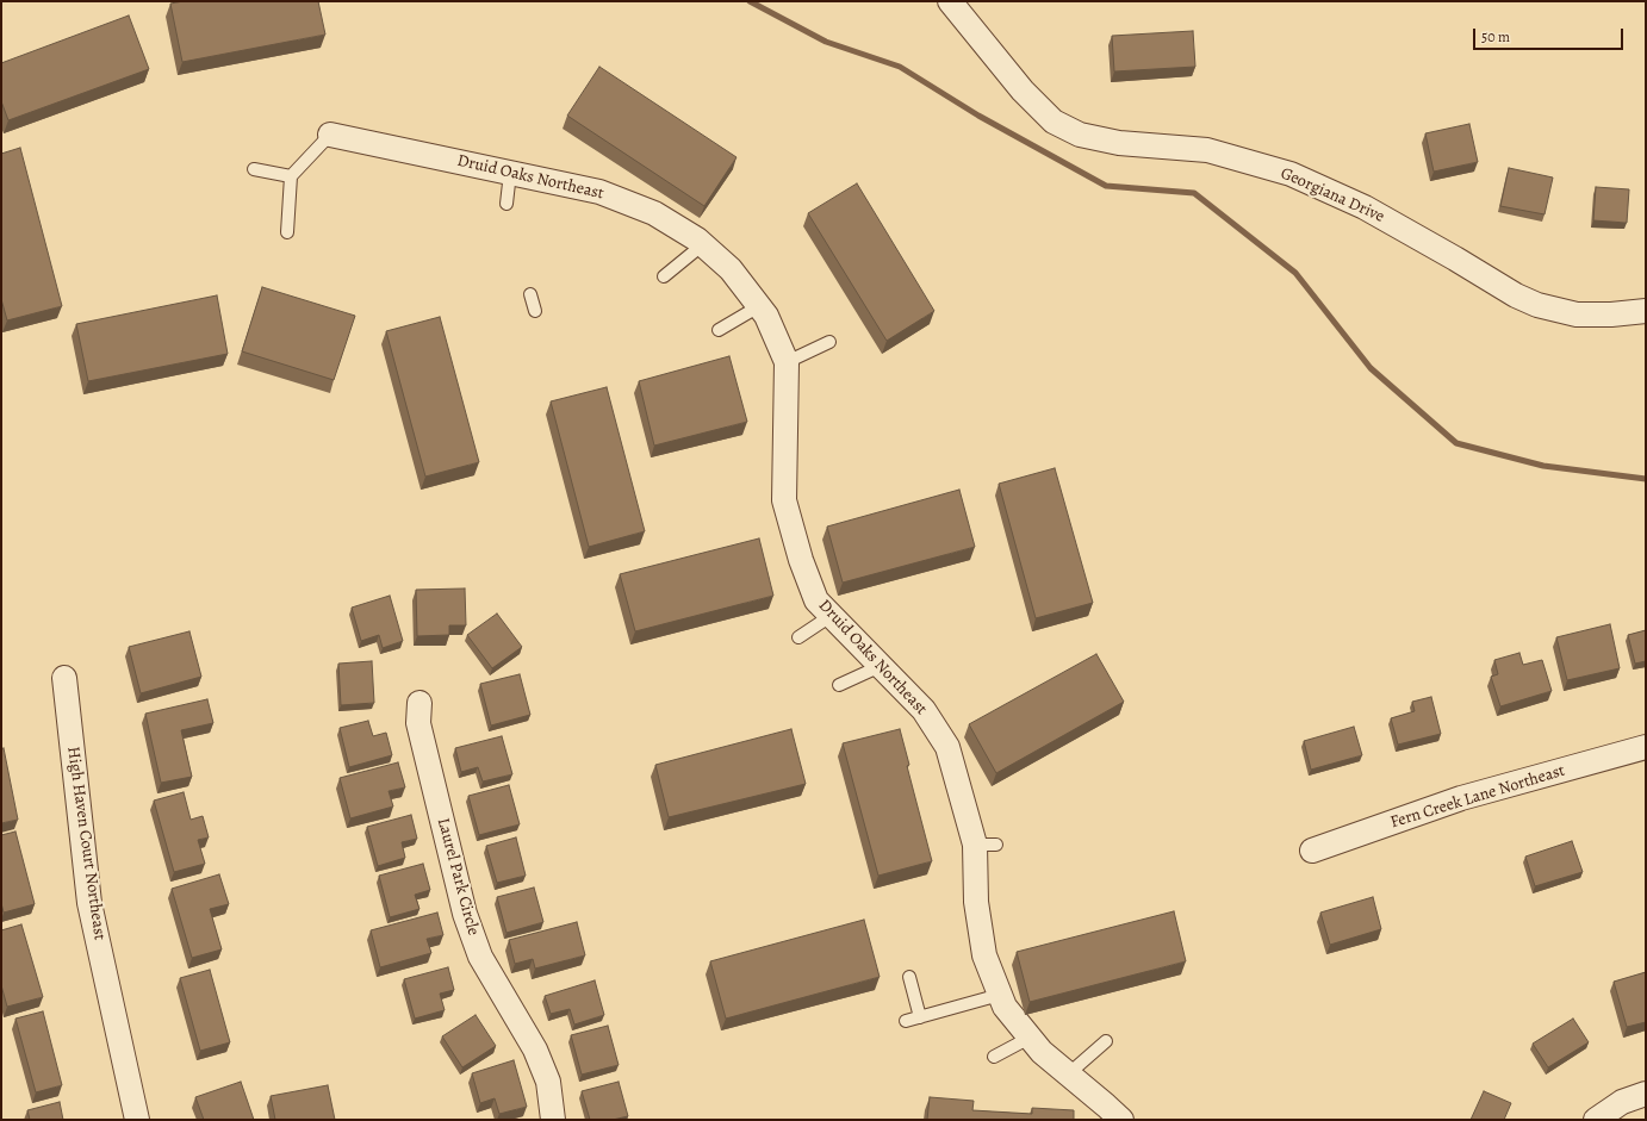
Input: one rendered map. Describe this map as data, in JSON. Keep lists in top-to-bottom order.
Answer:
{
  "streets": {
    "street": [
      "Druid Oaks Northeast",
      "Georgiana Drive",
      "Fern Creek Lane Northeast",
      "High Haven Court Northeast",
      "Laurel Park Circle"
    ]
  },
  "scale_bar": "50 m"
}
